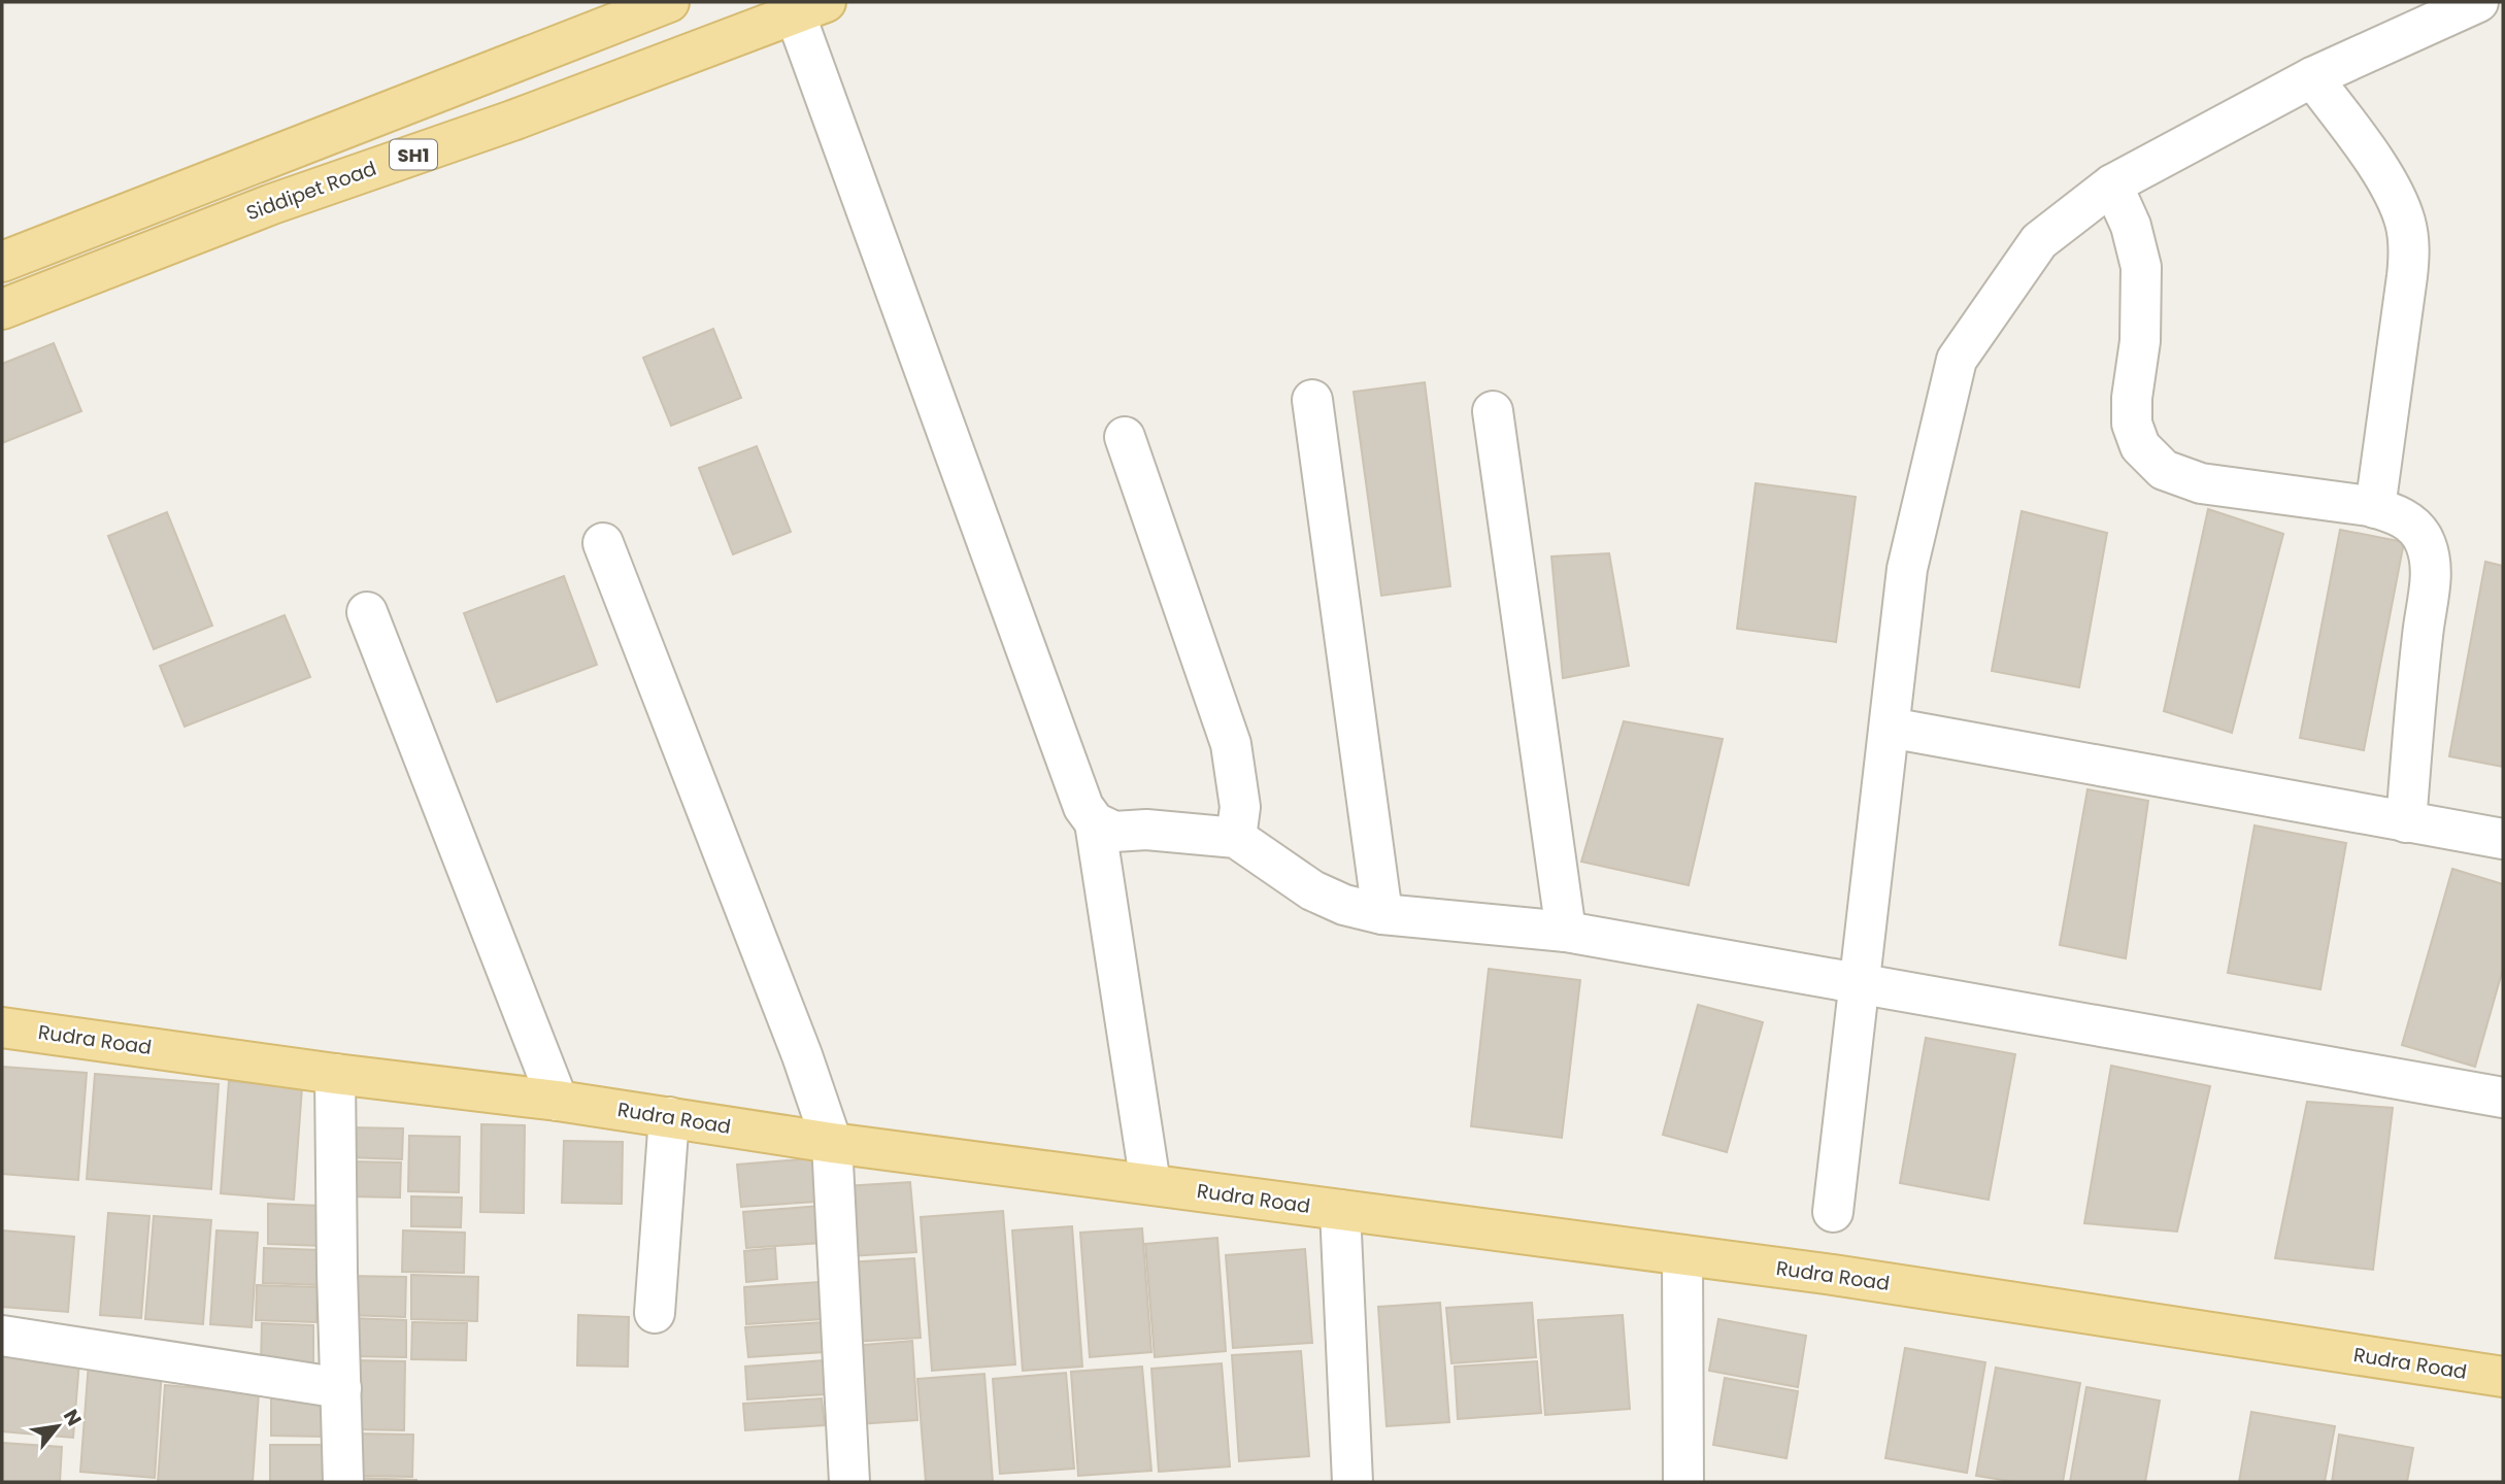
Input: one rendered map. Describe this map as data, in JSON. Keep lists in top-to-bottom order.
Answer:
{
  "streets": {
    "main road": ["SH1", "Siddipet Road", "Rudra Road"]
  },
  "north": "top right"
}
